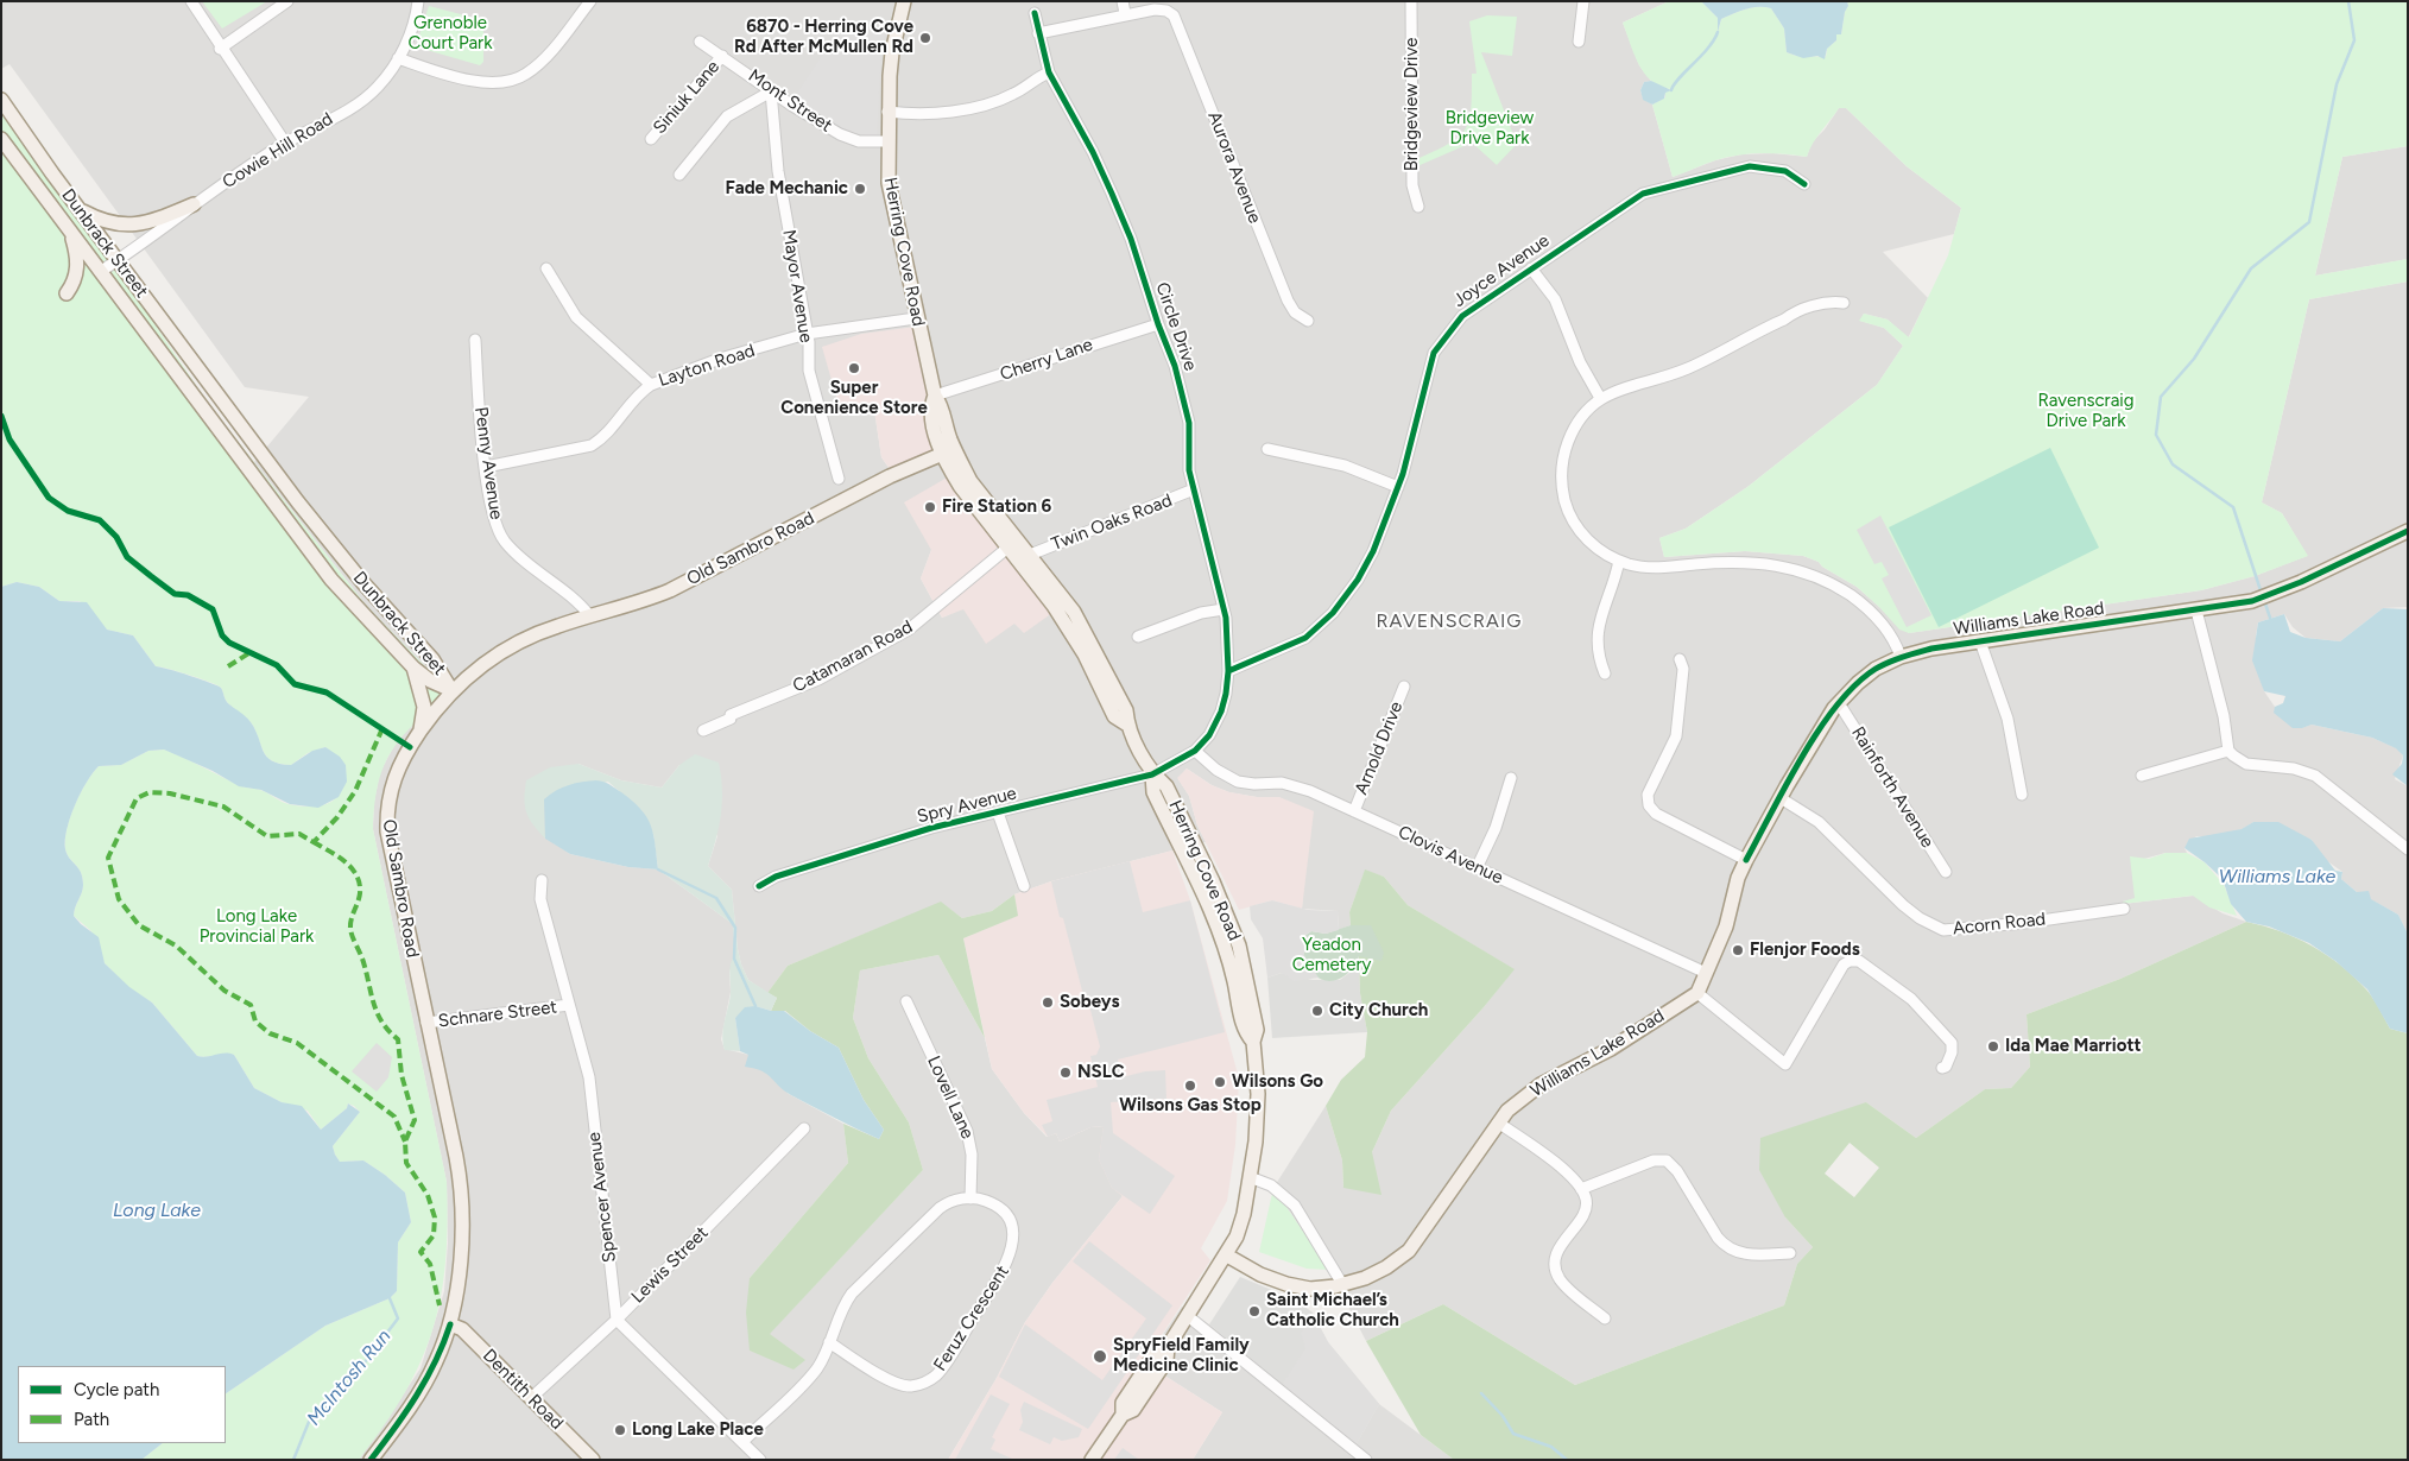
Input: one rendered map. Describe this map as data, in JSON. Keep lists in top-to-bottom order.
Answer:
{
  "streets": {
    "main road": [
      "Dunbrack Street",
      "Herring Cove Road",
      "Old Sambro Road",
      "Williams Lake Road",
      "Dentith Road"
    ],
    "street": [
      "Siniuk Lane",
      "Mont Street",
      "Bridgeview Drive",
      "Cowie Hill Road",
      "Aurora Avenue",
      "Joyce Avenue",
      "Mayor Avenue",
      "Circle Drive",
      "Cherry Lane",
      "Layton Road",
      "Penny Avenue",
      "Twin Oaks Road",
      "Catamaran Road",
      "Arnold Drive",
      "Rainforth Avenue",
      "Spry Avenue",
      "Clovis Avenue",
      "Acorn Road",
      "Schnare Street",
      "Lovell Lane",
      "Spencer Avenue",
      "Lewis Street",
      "Feruz Crescent"
    ]
  },
  "crossings": [
    ["Siniuk Lane", "Mont Street"],
    ["Mont Street", "Herring Cove Road"],
    ["Mont Street", "Mayor Avenue"],
    ["Cowie Hill Road", "Dunbrack Street"],
    ["Dunbrack Street", "Old Sambro Road"],
    ["Herring Cove Road", "Circle Drive"],
    ["Herring Cove Road", "Cherry Lane"],
    ["Herring Cove Road", "Layton Road"],
    ["Herring Cove Road", "Twin Oaks Road"],
    ["Herring Cove Road", "Old Sambro Road"],
    ["Herring Cove Road", "Williams Lake Road"],
    ["Herring Cove Road", "Catamaran Road"],
    ["Herring Cove Road", "Spry Avenue"],
    ["Joyce Avenue", "Circle Drive"],
    ["Mayor Avenue", "Layton Road"],
    ["Circle Drive", "Cherry Lane"],
    ["Circle Drive", "Twin Oaks Road"],
    ["Circle Drive", "Spry Avenue"],
    ["Circle Drive", "Clovis Avenue"],
    ["Layton Road", "Penny Avenue"],
    ["Penny Avenue", "Old Sambro Road"],
    ["Old Sambro Road", "Schnare Street"],
    ["Old Sambro Road", "Dentith Road"],
    ["Williams Lake Road", "Rainforth Avenue"],
    ["Williams Lake Road", "Clovis Avenue"],
    ["Williams Lake Road", "Acorn Road"],
    ["Arnold Drive", "Clovis Avenue"],
    ["Schnare Street", "Spencer Avenue"],
    ["Lovell Lane", "Feruz Crescent"],
    ["Spencer Avenue", "Lewis Street"],
    ["Lewis Street", "Dentith Road"]
  ],
  "districts": ["RAVENSCRAIG"],
  "water": ["Williams Lake", "Long Lake", "McIntosh Run"],
  "parks": [
    "Grenoble Court Park",
    "Bridgeview Drive Park",
    "Ravenscraig Drive Park",
    "Long Lake Provincial Park",
    "Yeadon Cemetery"
  ],
  "places": [
    "6870 - Herring Cove Rd After McMullen Rd",
    "Fade Mechanic",
    "Super Conenience Store",
    "Fire Station 6",
    "Flenjor Foods",
    "Sobeys",
    "City Church",
    "Ida Mae Marriott",
    "NSLC",
    "Wilsons Go",
    "Wilsons Gas Stop",
    "Saint Michael’s Catholic Church",
    "SpryField Family Medicine Clinic",
    "Long Lake Place"
  ],
  "legend": ["Cycle path", "Path"]
}
